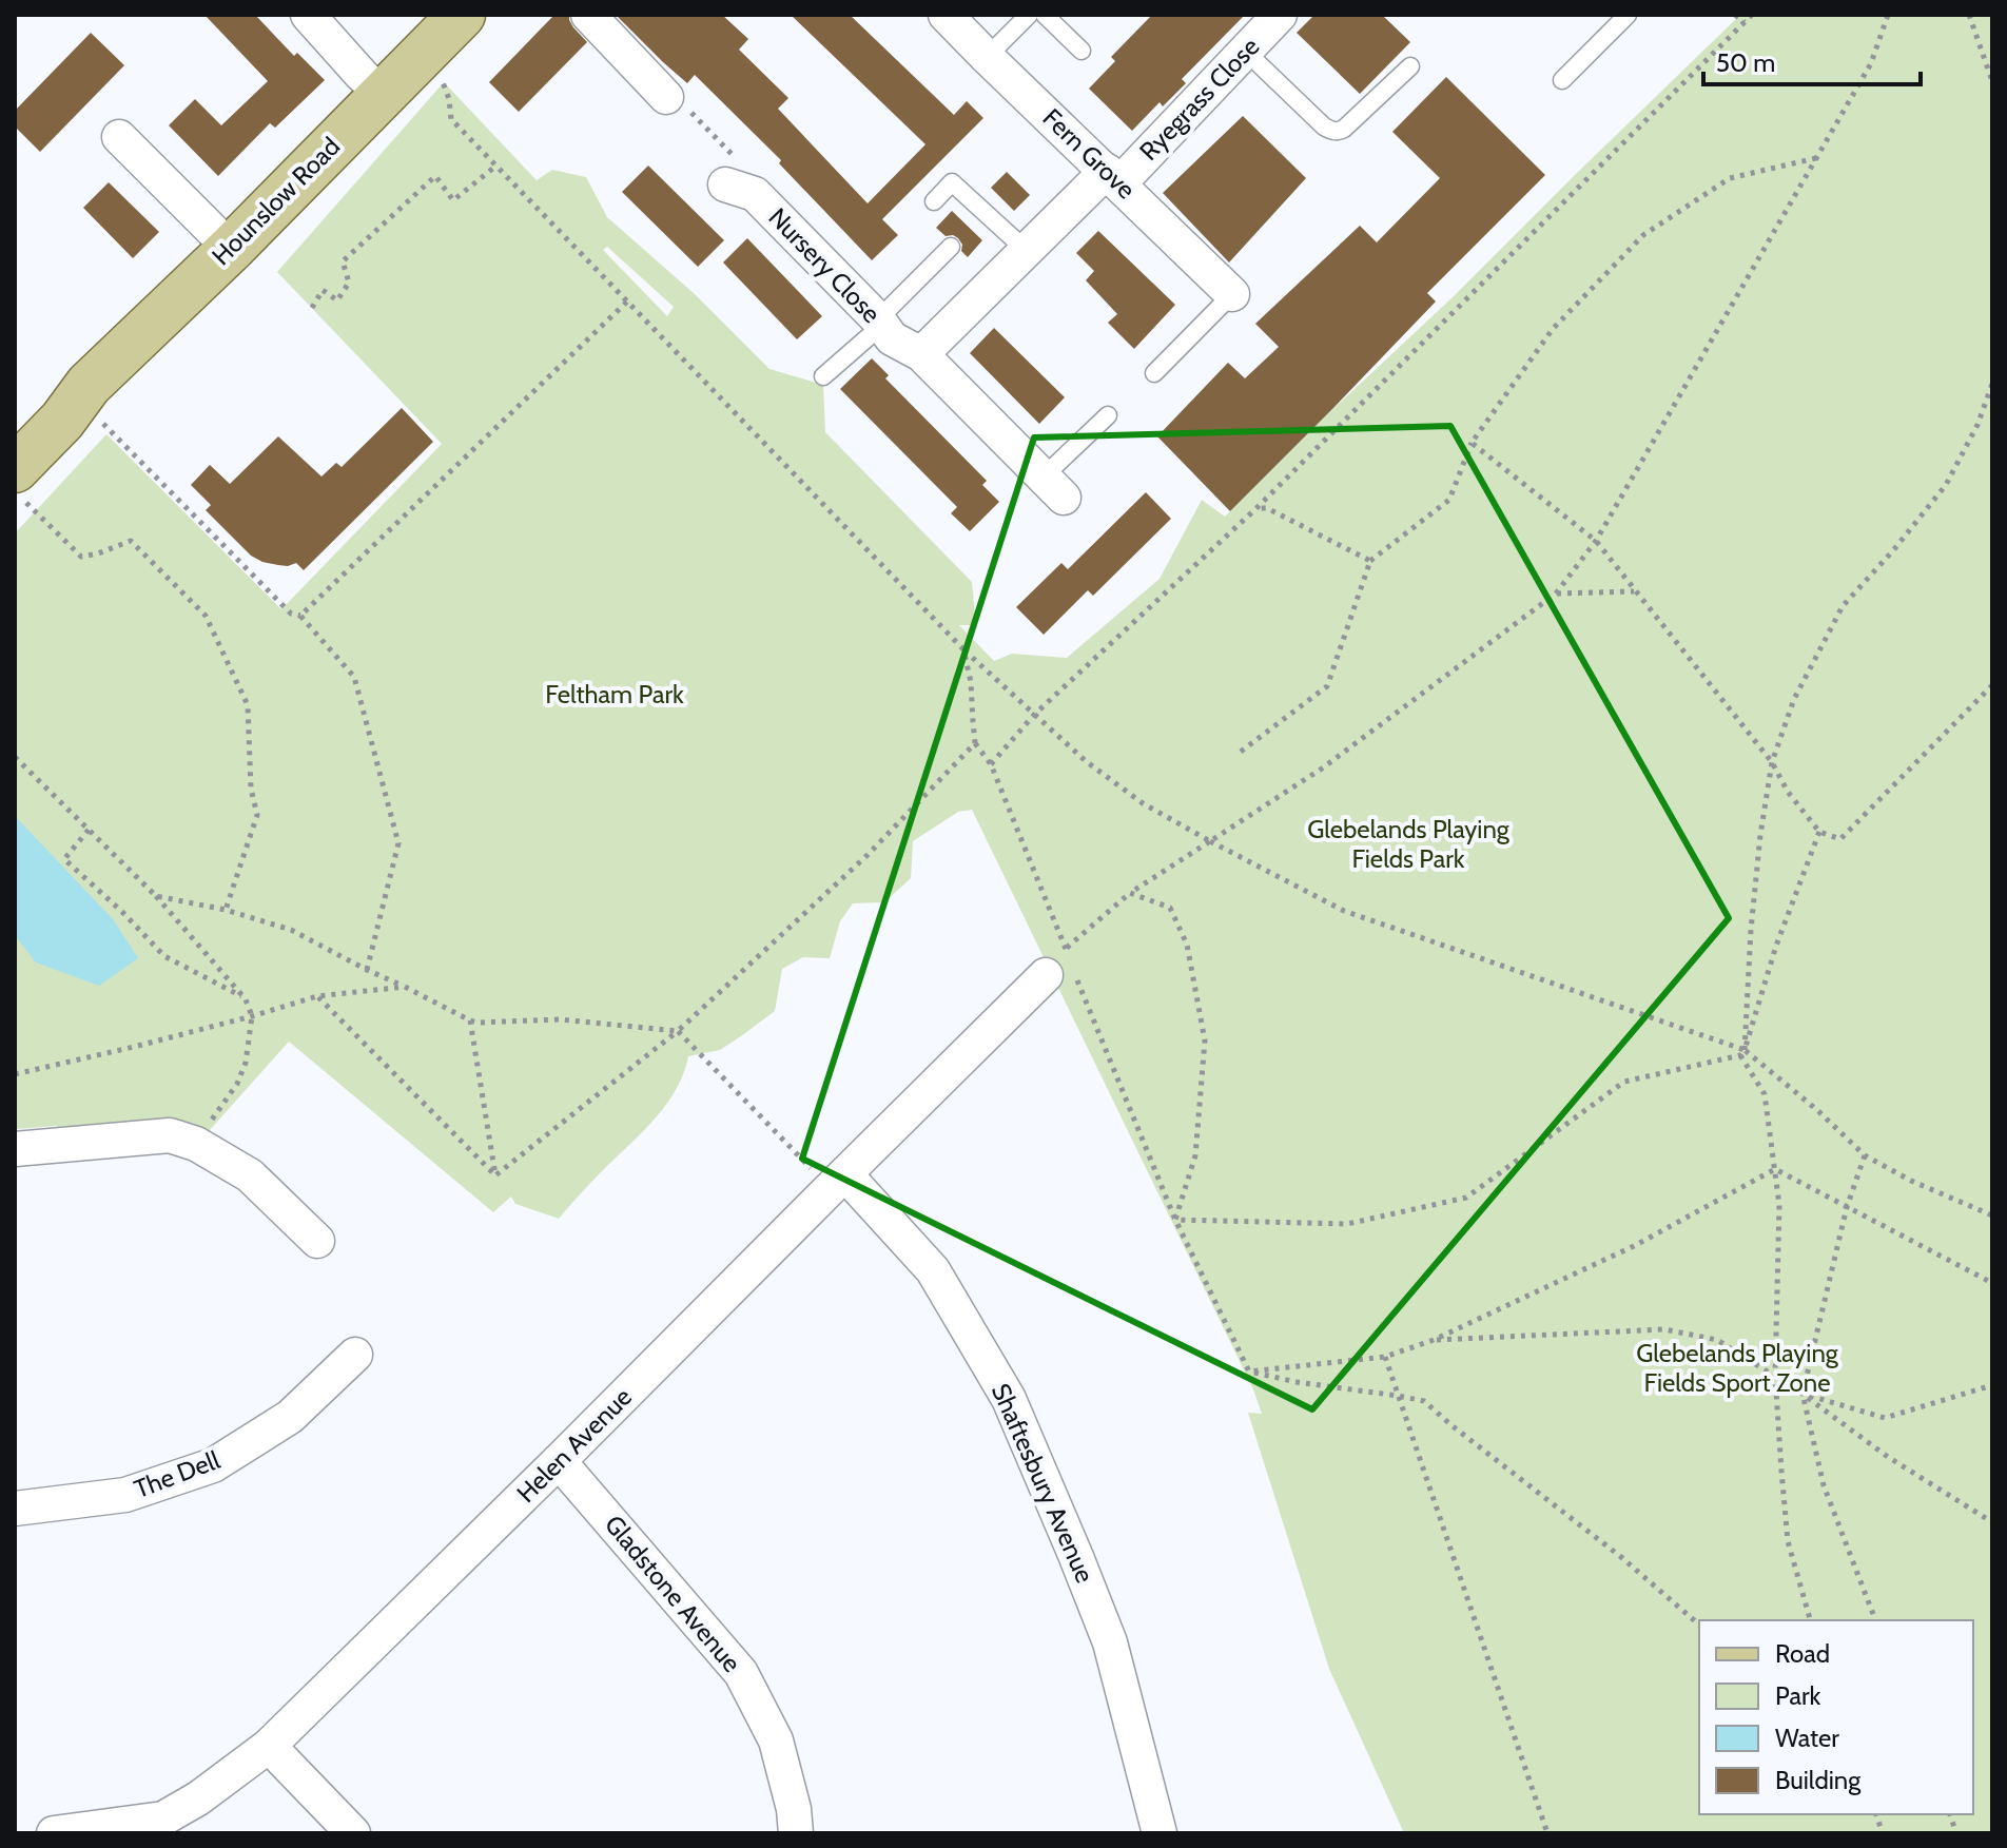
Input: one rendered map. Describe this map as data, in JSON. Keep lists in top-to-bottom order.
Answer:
{
  "streets": {
    "main road": ["Hounslow Road"],
    "street": [
      "Ryegrass Close",
      "Fern Grove",
      "Nursery Close",
      "Helen Avenue",
      "The Dell",
      "Shaftesbury Avenue",
      "Gladstone Avenue"
    ]
  },
  "crossings": [
    ["Ryegrass Close", "Fern Grove"],
    ["Helen Avenue", "Shaftesbury Avenue"],
    ["Helen Avenue", "Gladstone Avenue"]
  ],
  "parks": ["Feltham Park", "Glebelands Playing Fields Park", "Glebelands Playing Fields Sport Zone"],
  "legend": [
    "Road",
    "Park",
    "Water",
    "Building"
  ],
  "scale_bar": "50 m"
}
